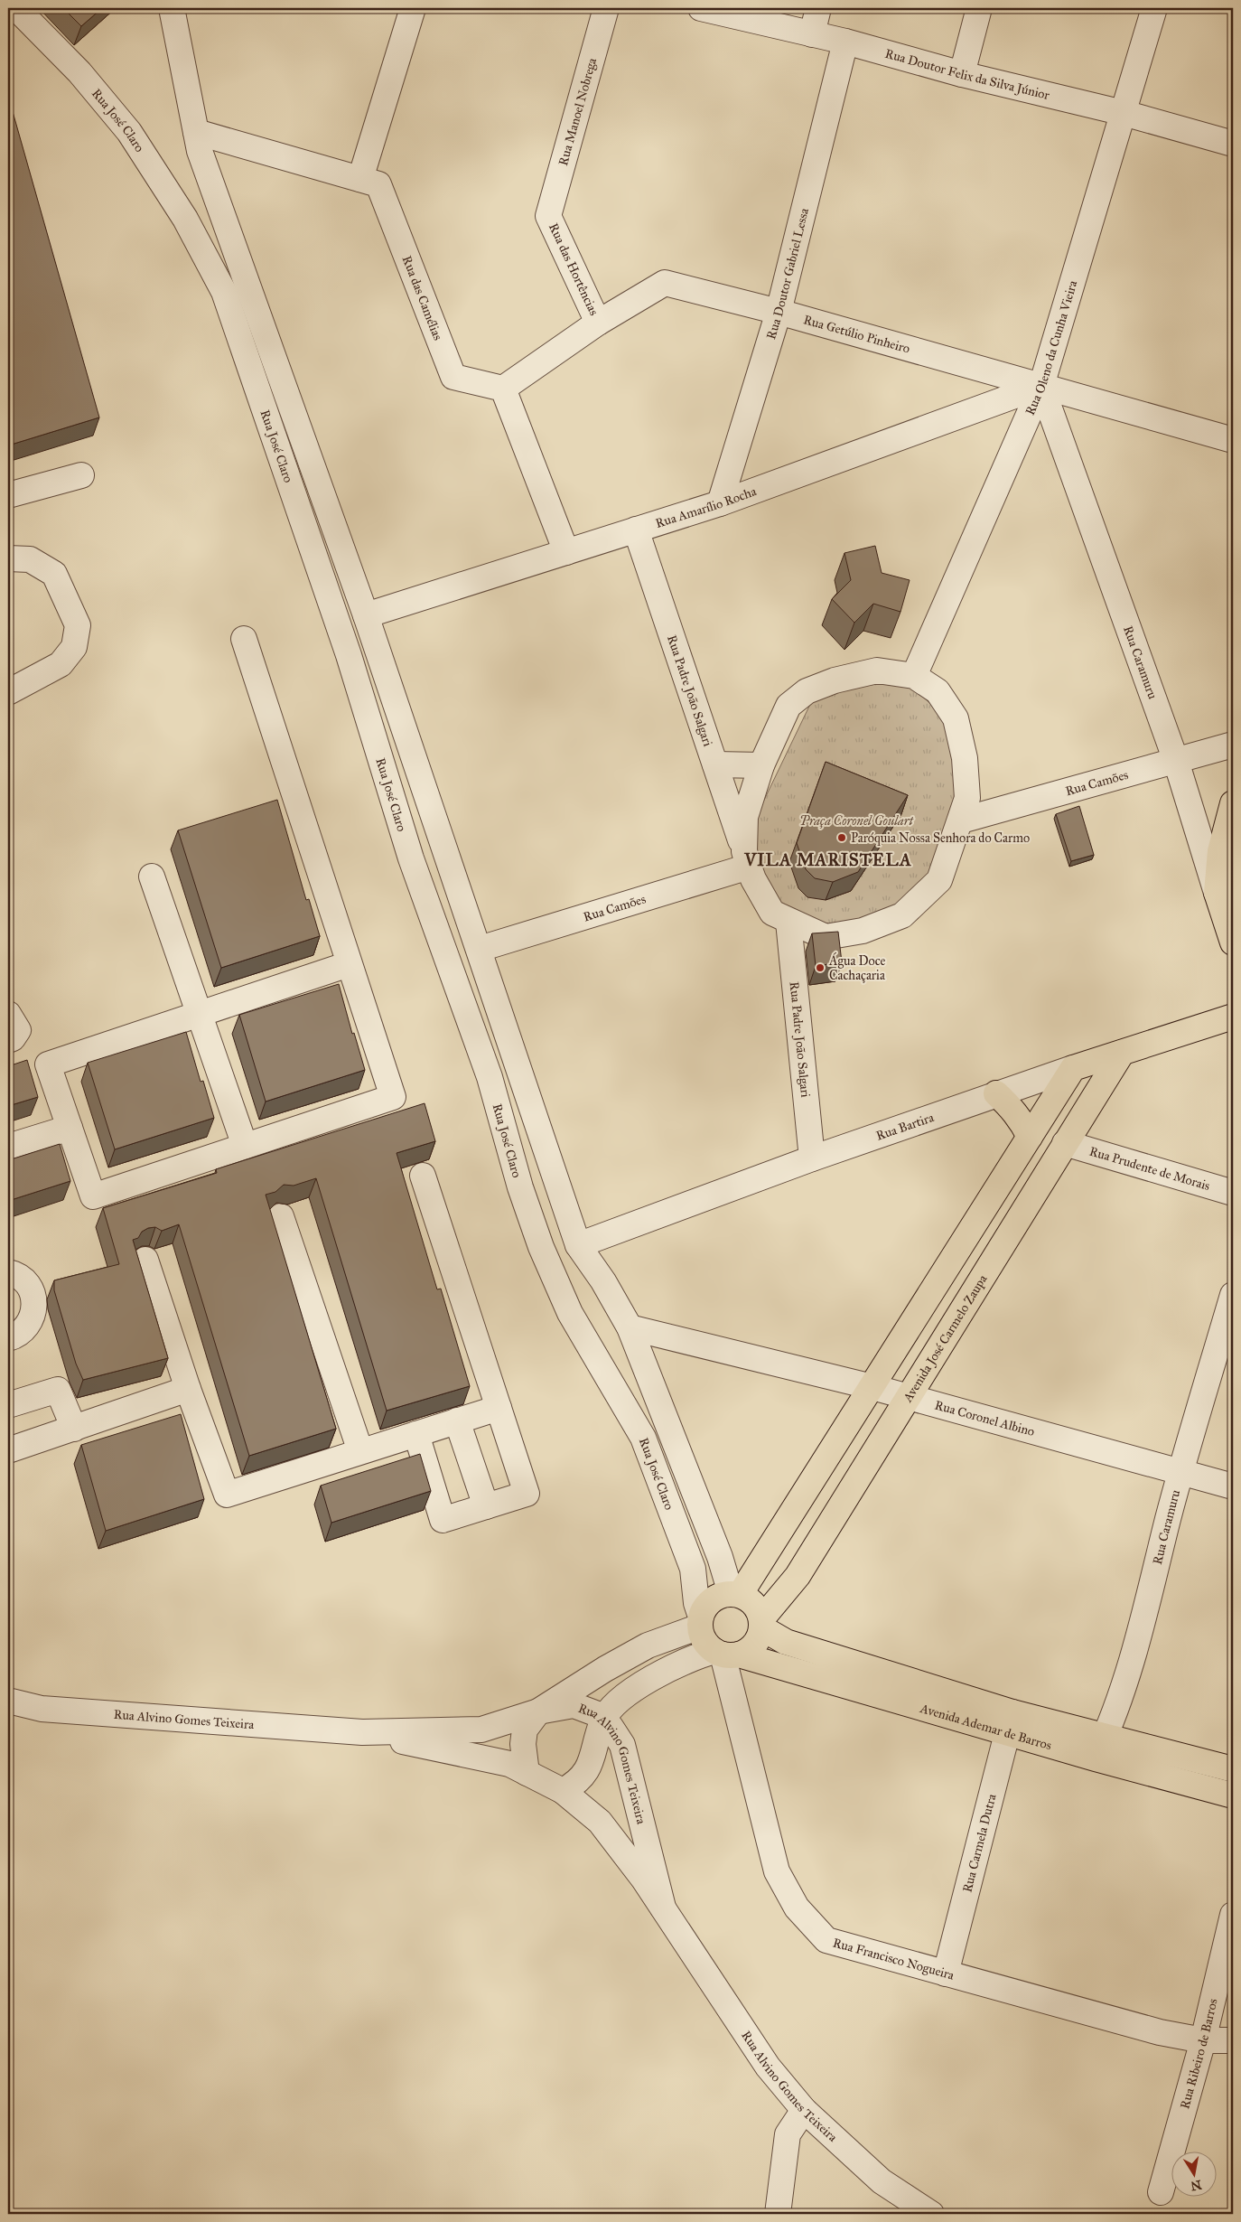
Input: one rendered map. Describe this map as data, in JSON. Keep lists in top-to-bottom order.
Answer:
{
  "streets": {
    "main road": [
      "Rua Caramuru",
      "Rua Bartira",
      "Avenida José Carmelo Zaupa",
      "Avenida Ademar de Barros"
    ],
    "street": [
      "Rua Doutor Felix da Silva Júnior",
      "Rua Manoel Nobrega",
      "Rua José Claro",
      "Rua das Hortências",
      "Rua Doutor Gabriel Lessa",
      "Rua das Camélias",
      "Rua Getúlio Pinheiro",
      "Rua Oleno da Cunha Vieira",
      "Rua Amarílio Rocha",
      "Rua Padre João Salgari",
      "Rua Camões",
      "Rua Prudente de Morais",
      "Rua Coronel Albino",
      "Rua Alvino Gomes Teixeira",
      "Rua Carmela Dutra",
      "Rua Francisco Nogueira",
      "Rua Ribeiro de Barros"
    ]
  },
  "crossings": [
    ["Rua Doutor Felix da Silva Júnior", "Rua Doutor Gabriel Lessa"],
    ["Rua Doutor Felix da Silva Júnior", "Rua Oleno da Cunha Vieira"],
    ["Rua Manoel Nobrega", "Rua das Hortências"],
    ["Rua José Claro", "Avenida José Carmelo Zaupa"],
    ["Rua José Claro", "Avenida Ademar de Barros"],
    ["Rua José Claro", "Rua Francisco Nogueira"],
    ["Rua das Hortências", "Rua Getúlio Pinheiro"],
    ["Rua Doutor Gabriel Lessa", "Rua Getúlio Pinheiro"],
    ["Rua Doutor Gabriel Lessa", "Rua Amarílio Rocha"],
    ["Rua das Camélias", "Rua Getúlio Pinheiro"],
    ["Rua Getúlio Pinheiro", "Rua Oleno da Cunha Vieira"],
    ["Rua Getúlio Pinheiro", "Rua Amarílio Rocha"],
    ["Rua Getúlio Pinheiro", "Rua Caramuru"],
    ["Rua Oleno da Cunha Vieira", "Rua Amarílio Rocha"],
    ["Rua Oleno da Cunha Vieira", "Rua Caramuru"],
    ["Rua Amarílio Rocha", "Rua Caramuru"],
    ["Rua Amarílio Rocha", "Rua Padre João Salgari"],
    ["Rua Caramuru", "Rua Camões"],
    ["Rua Caramuru", "Rua Coronel Albino"],
    ["Rua Caramuru", "Avenida Ademar de Barros"],
    ["Rua Padre João Salgari", "Rua Camões"],
    ["Rua Padre João Salgari", "Rua Bartira"],
    ["Rua Bartira", "Avenida José Carmelo Zaupa"],
    ["Rua Prudente de Morais", "Avenida José Carmelo Zaupa"],
    ["Avenida José Carmelo Zaupa", "Rua Coronel Albino"],
    ["Avenida José Carmelo Zaupa", "Avenida Ademar de Barros"],
    ["Avenida José Carmelo Zaupa", "Rua Francisco Nogueira"],
    ["Avenida Ademar de Barros", "Rua Carmela Dutra"],
    ["Avenida Ademar de Barros", "Rua Francisco Nogueira"],
    ["Rua Carmela Dutra", "Rua Francisco Nogueira"],
    ["Rua Francisco Nogueira", "Rua Ribeiro de Barros"]
  ],
  "districts": ["VILA MARISTELA"],
  "parks": ["Praça Coronel Goulart"],
  "places": ["Paróquia Nossa Senhora do Carmo", "Água Doce Cachaçaria"],
  "north": "bottom"
}
